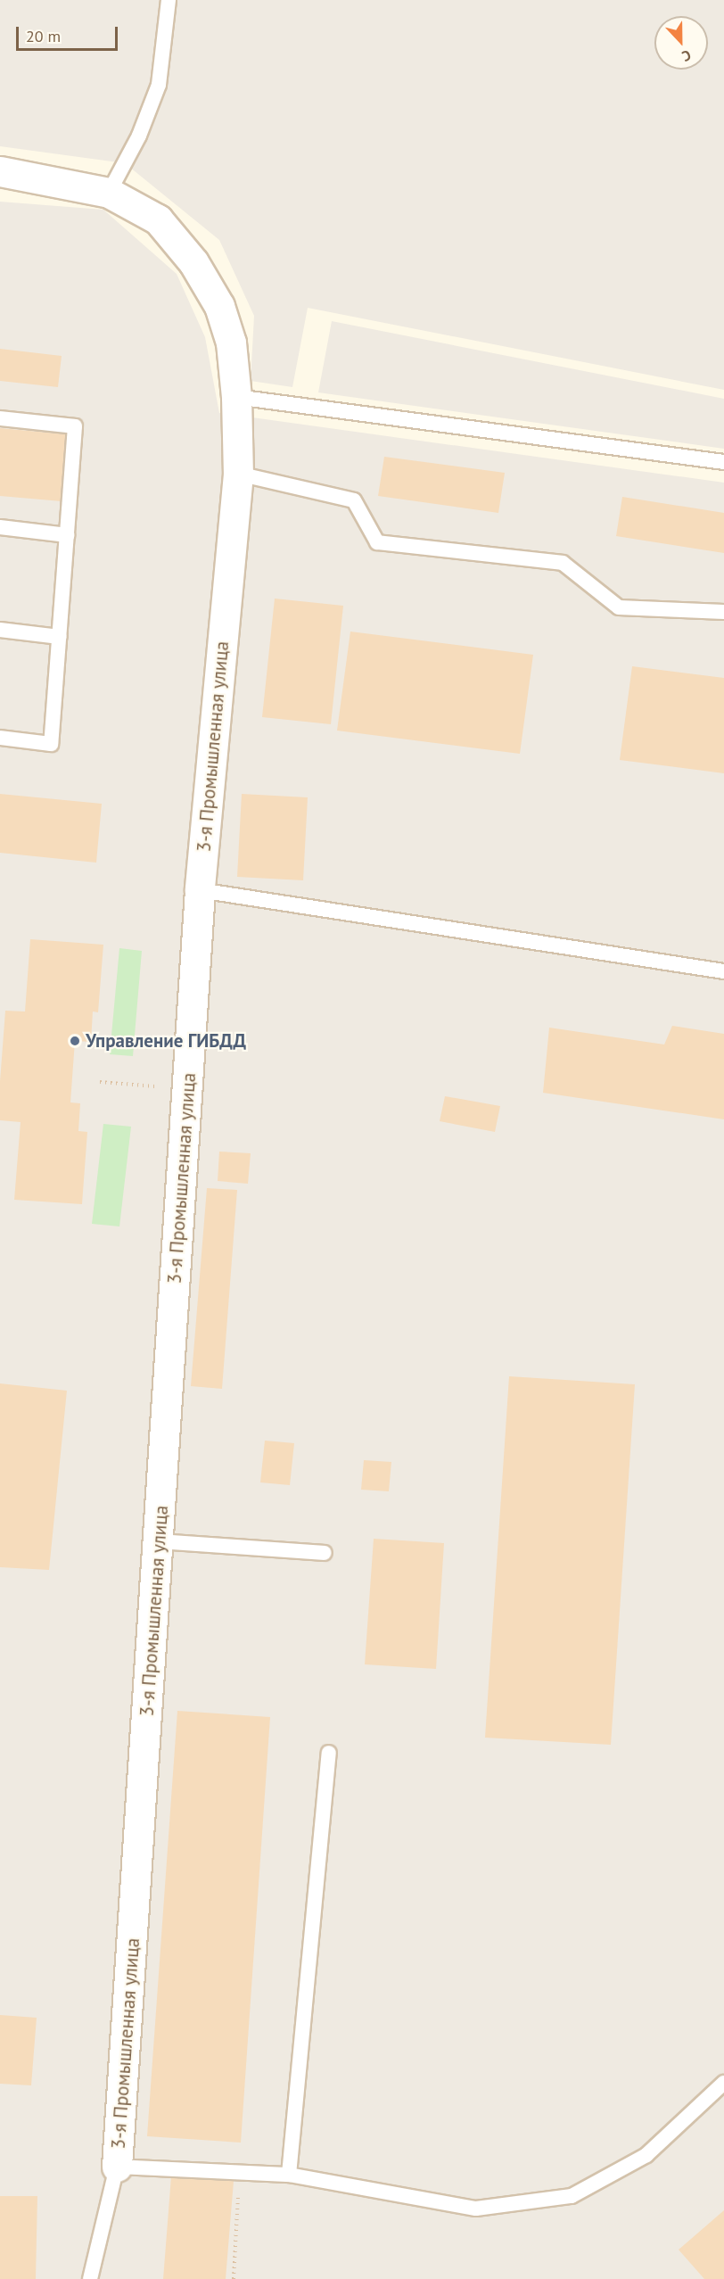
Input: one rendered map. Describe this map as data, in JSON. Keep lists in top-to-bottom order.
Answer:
{
  "streets": {
    "street": ["3-я Промышленная улица"]
  },
  "places": ["Управление ГИБДД"],
  "scale_bar": "20 m",
  "north": "bottom"
}
